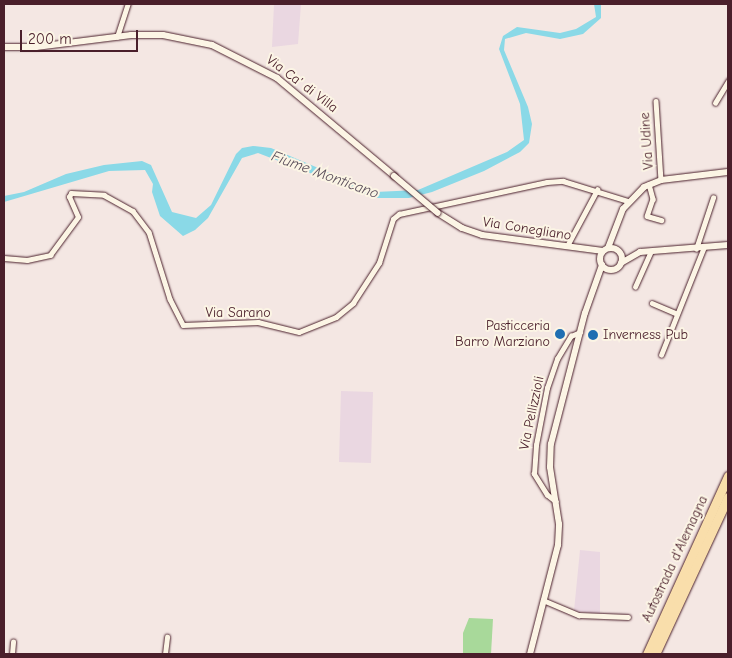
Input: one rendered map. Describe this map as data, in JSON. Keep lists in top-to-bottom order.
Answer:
{
  "streets": {
    "highway": ["Autostrada d'Alemagna"],
    "main road": ["Via Ca' di Villa", "Via Conegliano"],
    "street": ["Via Udine", "Via Sarano", "Via Pellizzioli"]
  },
  "crossings": [
    ["Via Ca' di Villa", "Via Conegliano"]
  ],
  "water": ["Fiume Monticano"],
  "places": ["Pasticceria Barro Marziano", "Inverness Pub"],
  "scale_bar": "200 m"
}
